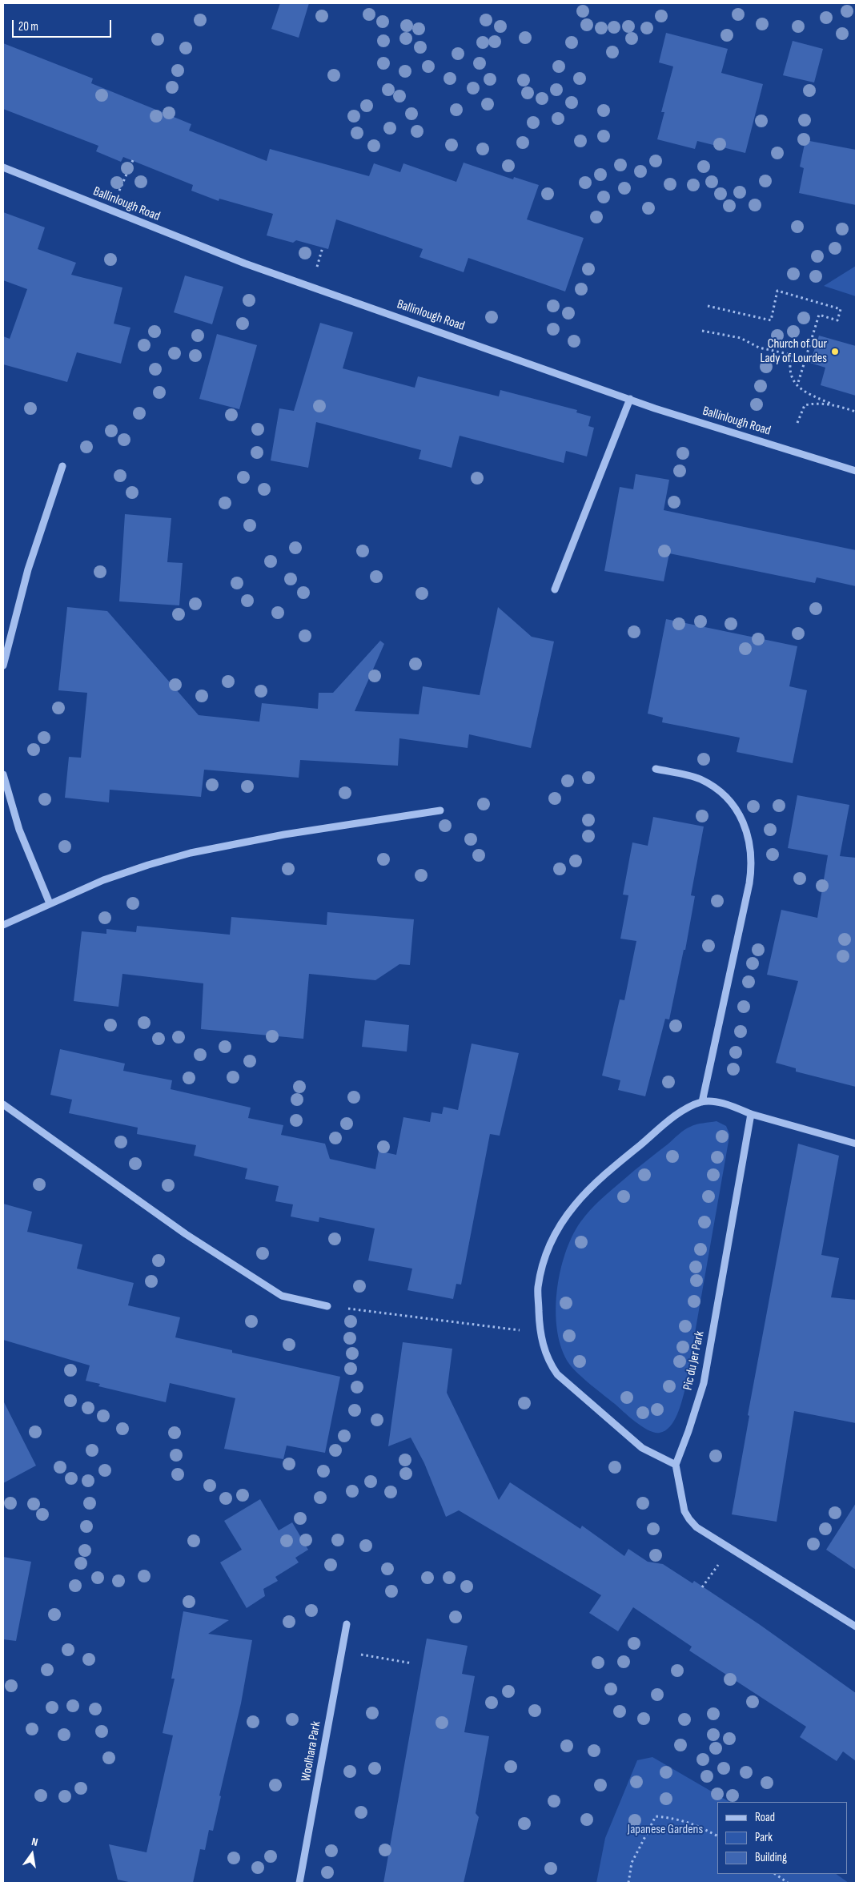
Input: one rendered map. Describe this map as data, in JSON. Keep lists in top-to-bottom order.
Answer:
{
  "streets": {
    "street": ["Ballinlough Road", "Pic du Jer Park", "Woolhara Park"]
  },
  "parks": ["Japanese Gardens"],
  "places": ["Church of Our Lady of Lourdes"],
  "legend": ["Road", "Park", "Building"],
  "scale_bar": "20 m",
  "north": "top"
}
